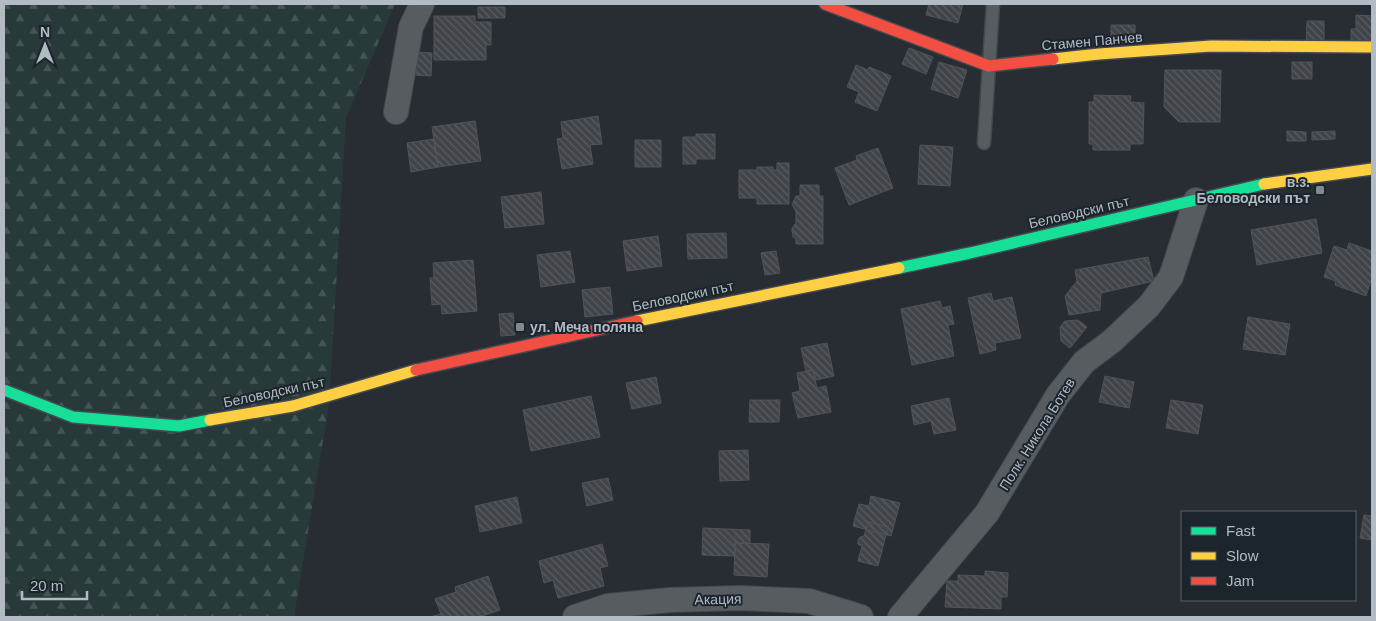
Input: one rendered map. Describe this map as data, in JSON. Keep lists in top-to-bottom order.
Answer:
{
  "streets": {
    "street": [
      "Стамен Панчев",
      "Беловодски път",
      "Полк. Никола Ботев",
      "Акация"
    ]
  },
  "crossings": [
    ["Беловодски път", "Полк. Никола Ботев"]
  ],
  "places": {
    "transit": ["в.з. Беловодски път", "ул. Меча поляна"]
  },
  "legend": ["Fast", "Slow", "Jam"],
  "scale_bar": "20 m",
  "north": "top"
}
